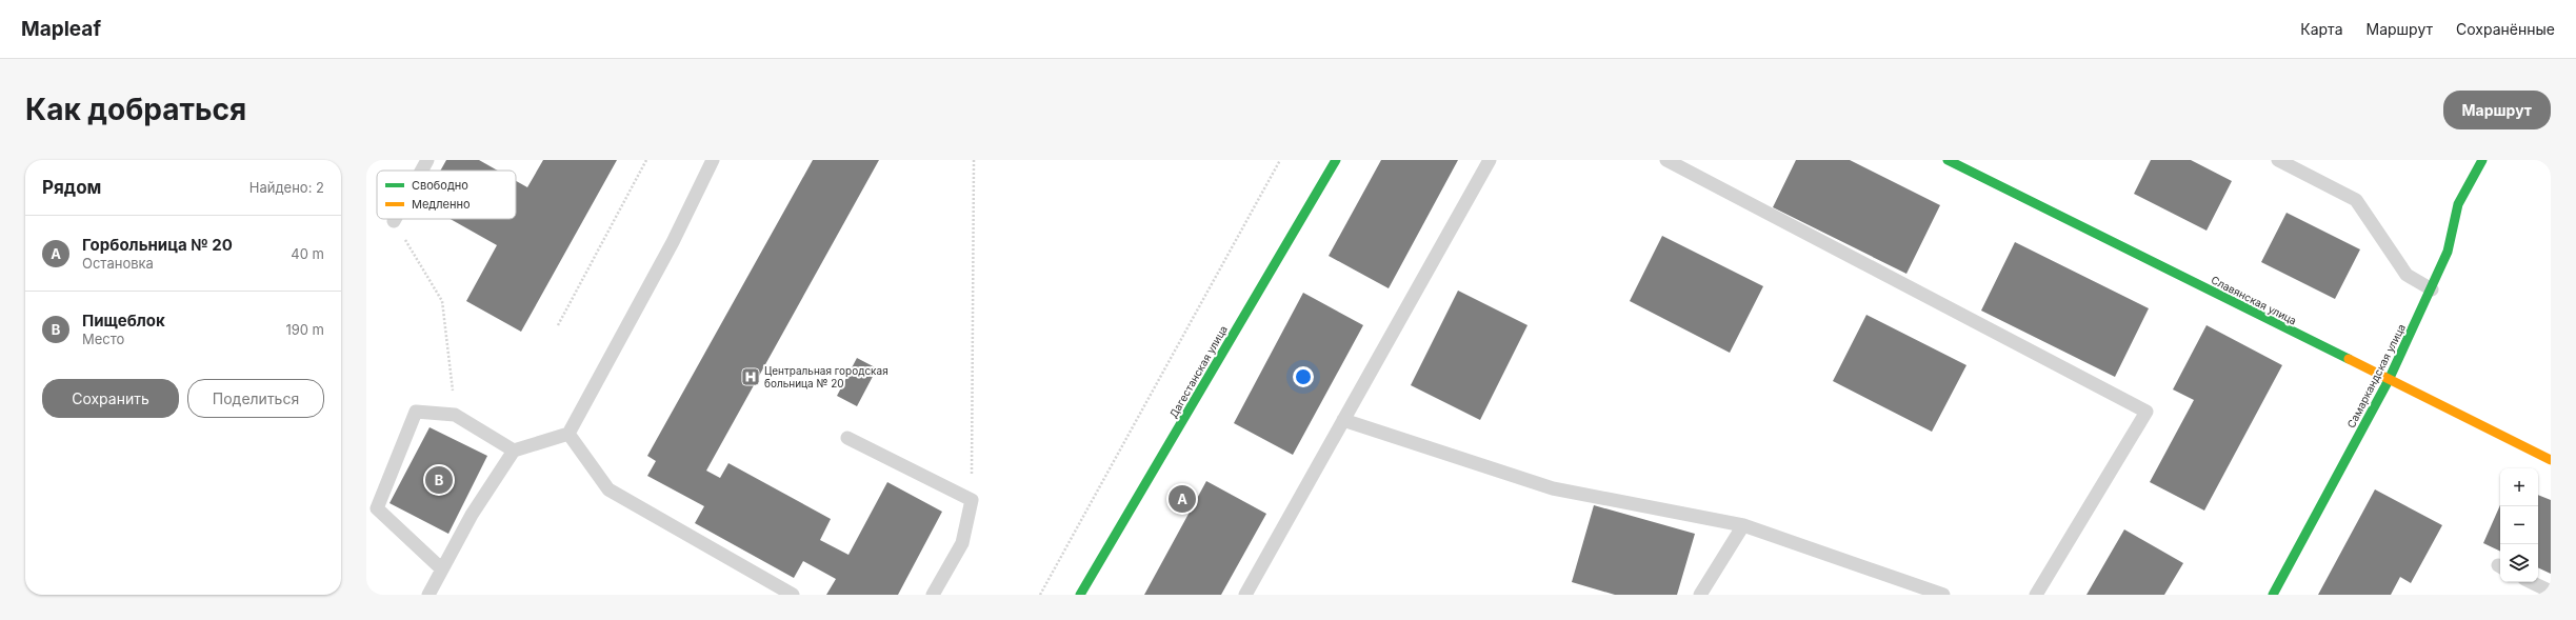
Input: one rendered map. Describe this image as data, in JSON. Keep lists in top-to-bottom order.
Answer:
{
  "streets": {
    "street": ["Славянская улица", "Дагестанская улица", "Самаркандская улица"]
  },
  "crossings": [
    ["Славянская улица", "Самаркандская улица"]
  ],
  "places": {
    "hospital": ["Центральная городская больница № 20"]
  },
  "legend": ["Свободно", "Медленно"],
  "page": {
    "header": "Mapleaf",
    "nav": ["Карта", "Маршрут", "Сохранённые"],
    "buttons": [
      "Маршрут",
      ["Сохранить", "Поделиться"]
    ],
    "title": "Как добраться",
    "heading": ["Рядом", "Найдено: 2"],
    "list": [
      {
        "mark": "A",
        "name": "Горбольница № 20",
        "note": "Остановка",
        "value": "40 m"
      },
      {
        "mark": "B",
        "name": "Пищеблок",
        "note": "Место",
        "value": "190 m"
      }
    ],
    "pins": ["B", "A"],
    "map_buttons": ["+", "−"]
  }
}
